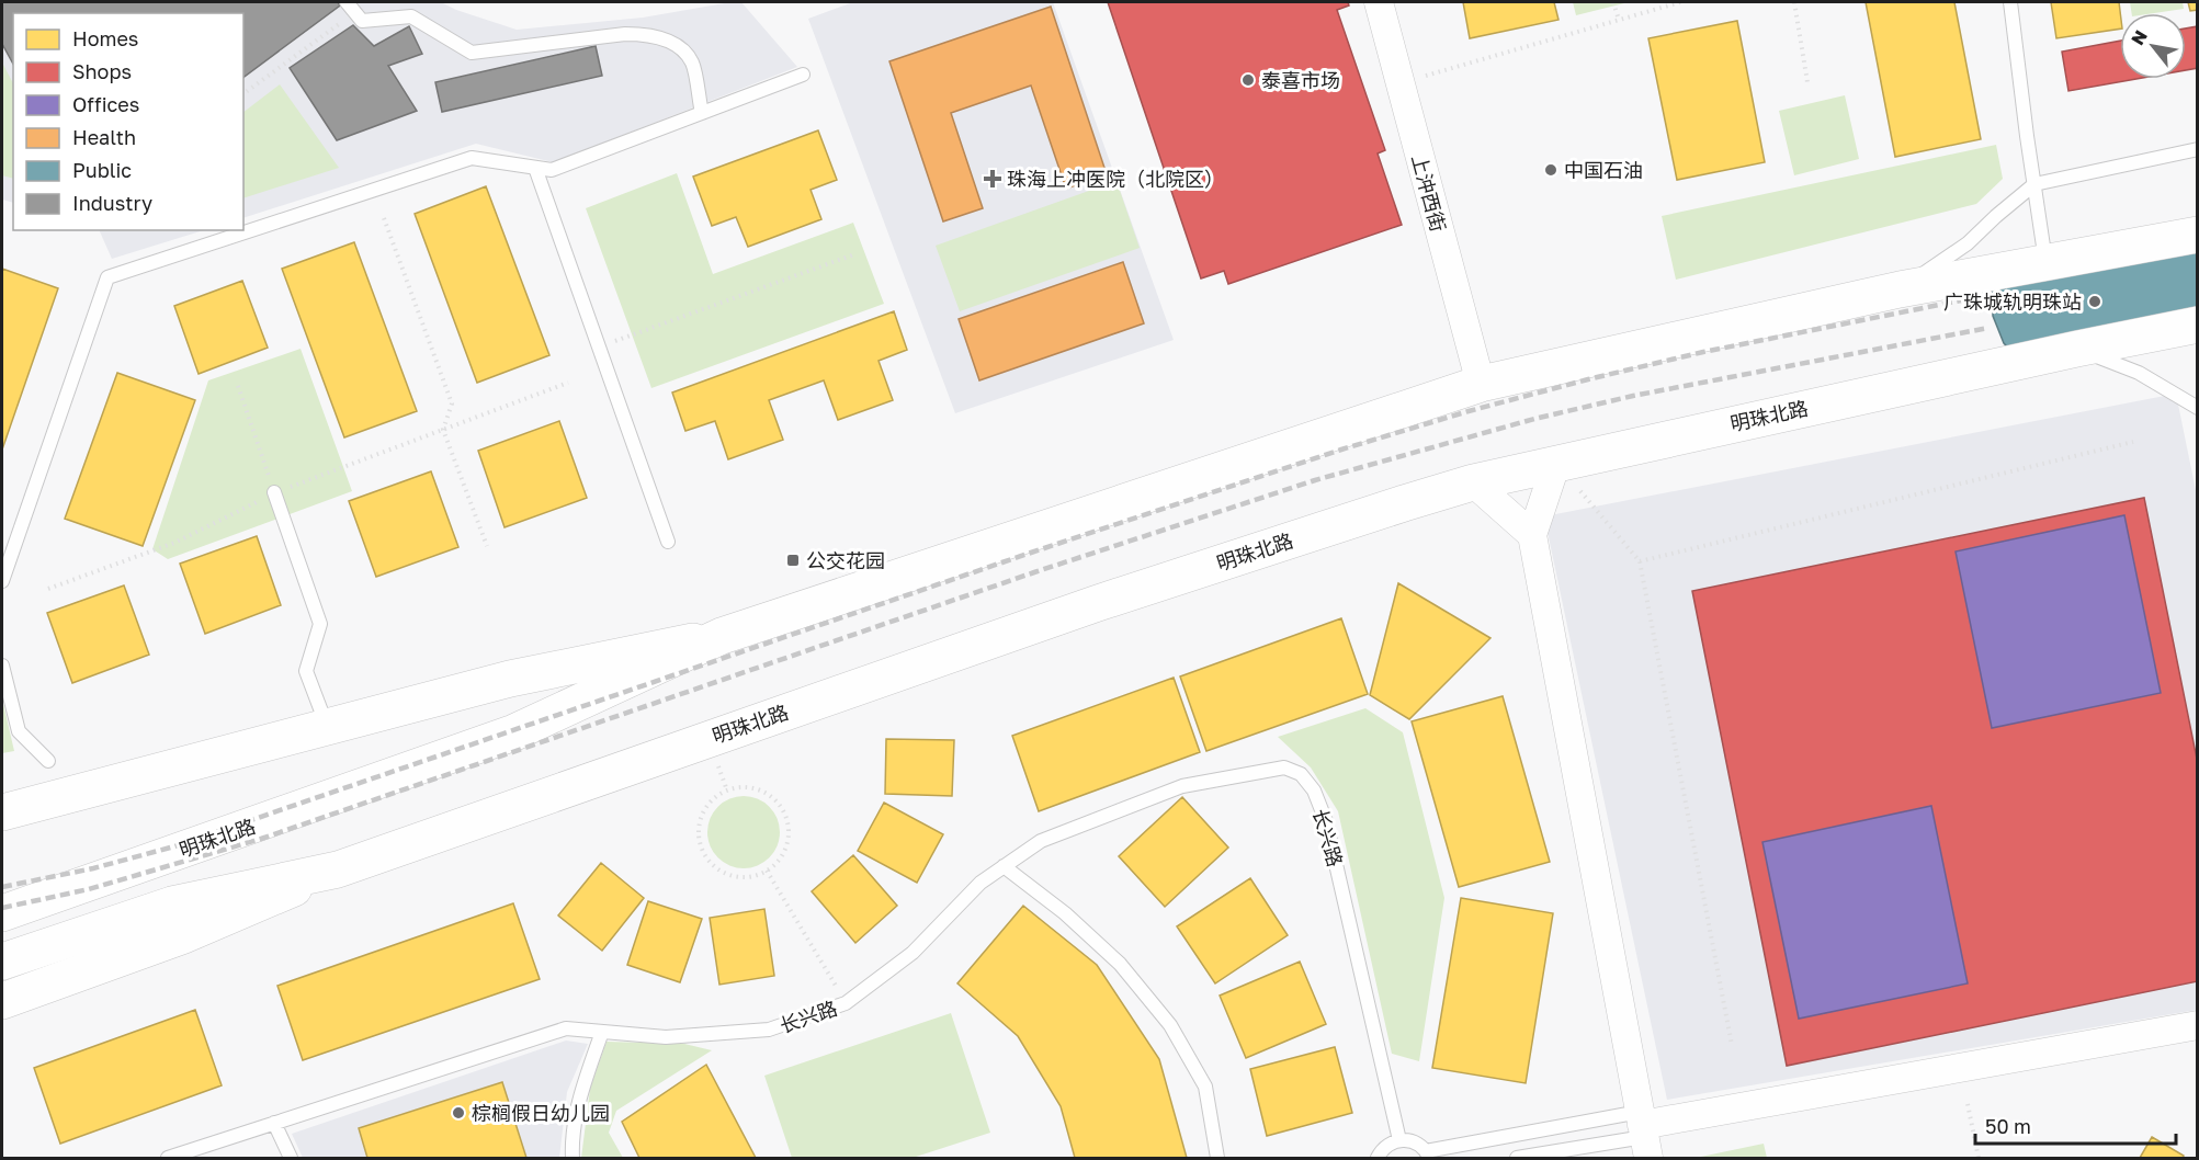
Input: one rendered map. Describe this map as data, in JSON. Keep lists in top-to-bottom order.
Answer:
{
  "streets": {
    "main road": ["明珠北路"],
    "street": ["上沖西街"],
    "lane": ["长兴路"]
  },
  "crossings": [
    ["上沖西街", "明珠北路"]
  ],
  "places": {
    "other": [
      "泰喜市场",
      "中国石油",
      "广珠城轨明珠站",
      "棕榈假日幼儿园"
    ],
    "health": ["珠海上冲医院（北院区）"],
    "transit": ["公交花园"]
  },
  "legend": [
    "Homes",
    "Shops",
    "Offices",
    "Health",
    "Public",
    "Industry"
  ],
  "scale_bar": "50 m",
  "north": "top left"
}
